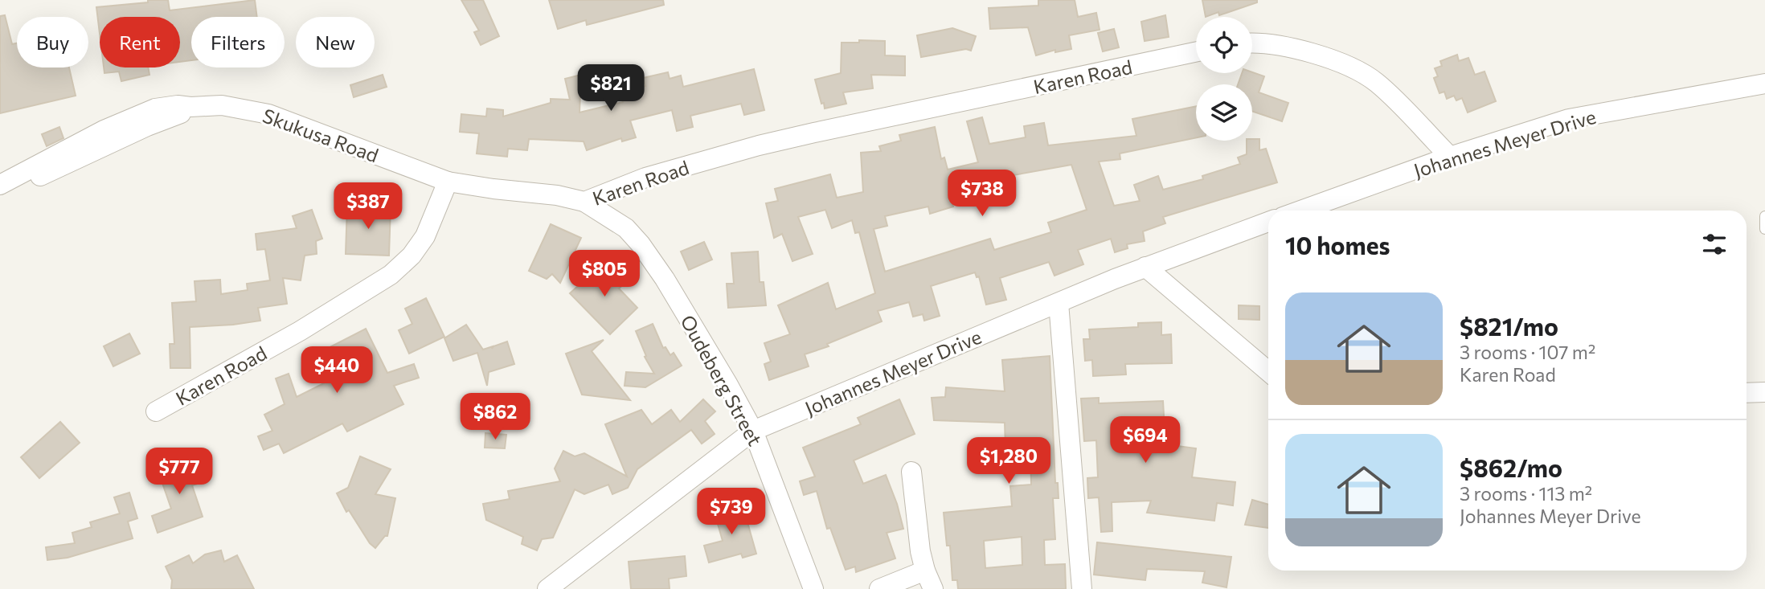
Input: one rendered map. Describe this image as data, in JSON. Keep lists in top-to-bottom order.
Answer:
{
  "streets": {
    "street": [
      "Karen Road",
      "Skukusa Road",
      "Johannes Meyer Drive",
      "Oudeberg Street"
    ]
  },
  "crossings": [
    ["Karen Road", "Skukusa Road"],
    ["Karen Road", "Oudeberg Street"],
    ["Johannes Meyer Drive", "Oudeberg Street"]
  ],
  "page": {
    "chip": [
      "Buy",
      "Rent",
      "Filters",
      "New"
    ],
    "price": [
      "$821",
      "$738",
      "$387",
      "$805",
      "$440",
      "$862",
      "$694",
      "$1,280",
      "$777",
      "$739"
    ],
    "heading": "10 homes",
    "list": [
      {
        "name": "$821/mo",
        "note": "3 rooms · 107 m² · Karen Road"
      },
      {
        "name": "$862/mo",
        "note": "3 rooms · 113 m² · Johannes Meyer Drive"
      }
    ]
  }
}
